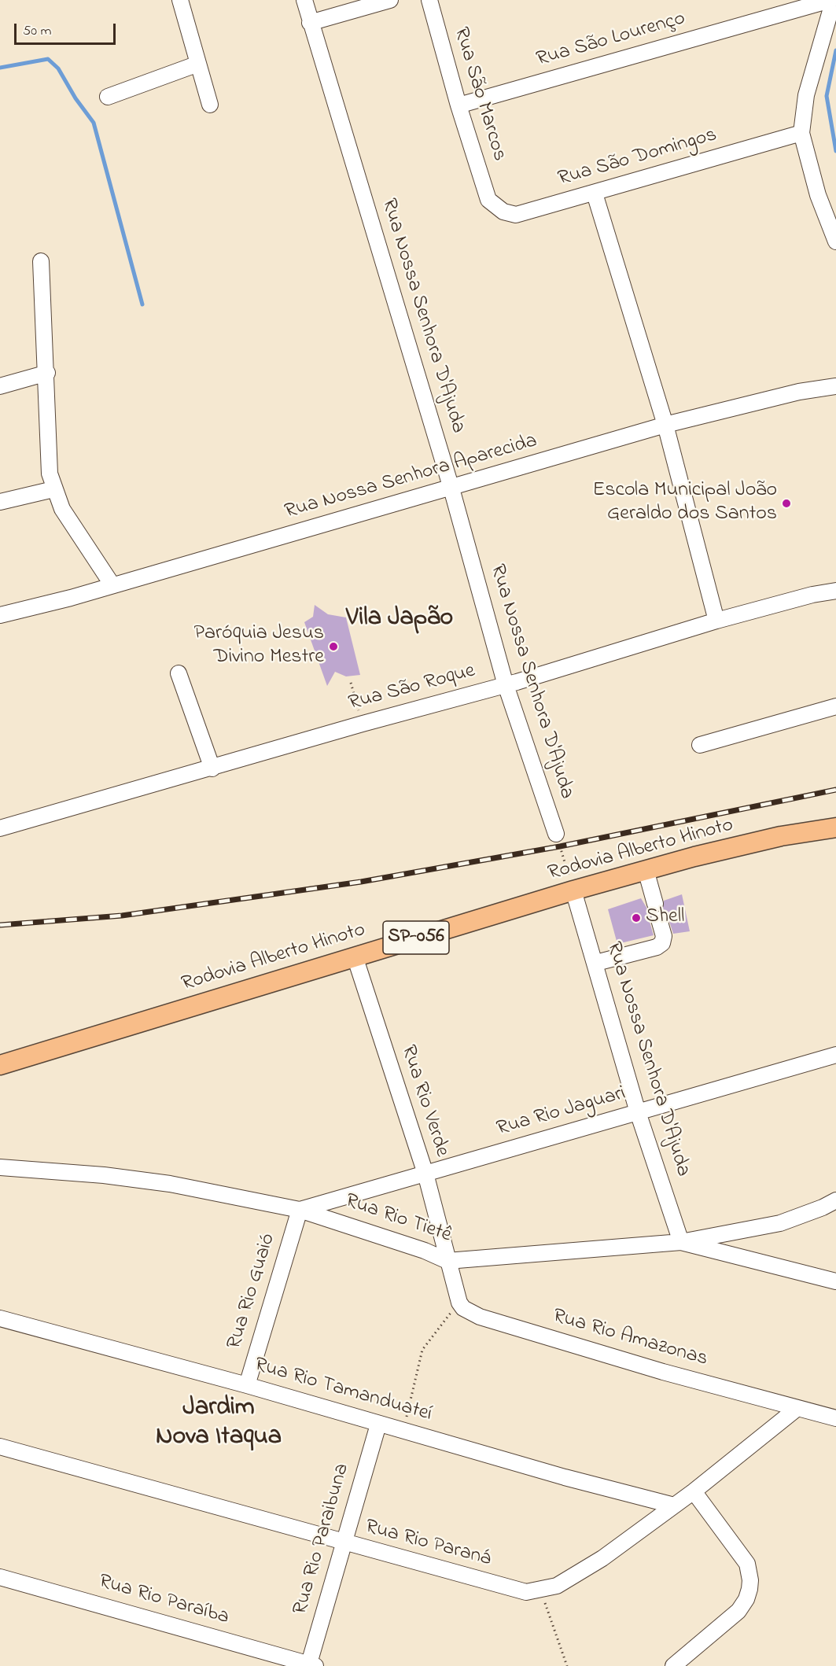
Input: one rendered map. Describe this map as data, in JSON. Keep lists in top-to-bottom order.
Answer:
{
  "streets": {
    "main road": ["Rodovia Alberto Hinoto", "SP-056"],
    "street": [
      "Rua São Lourenço",
      "Rua São Marcos",
      "Rua São Domingos",
      "Rua Nossa Senhora D'Ajuda",
      "Rua Nossa Senhora Aparecida",
      "Rua São Roque",
      "Rua Rio Verde",
      "Rua Rio Jaguari",
      "Rua Rio Tietê",
      "Rua Rio Guaió",
      "Rua Rio Amazonas",
      "Rua Rio Tamanduateí",
      "Rua Rio Paraibuna",
      "Rua Rio Paraná",
      "Rua Rio Paraíba"
    ]
  },
  "crossings": [
    ["Rua São Lourenço", "Rua São Marcos"],
    ["Rua São Marcos", "Rua São Domingos"],
    ["Rua Nossa Senhora D'Ajuda", "Rua Nossa Senhora Aparecida"],
    ["Rua Nossa Senhora D'Ajuda", "Rua São Roque"],
    ["Rua Nossa Senhora D'Ajuda", "Rodovia Alberto Hinoto"],
    ["Rua Nossa Senhora D'Ajuda", "Rua Rio Jaguari"],
    ["Rua Nossa Senhora D'Ajuda", "Rua Rio Tietê"],
    ["Rodovia Alberto Hinoto", "Rua Rio Verde"],
    ["Rua Rio Verde", "Rua Rio Jaguari"],
    ["Rua Rio Verde", "Rua Rio Tietê"],
    ["Rua Rio Jaguari", "Rua Rio Tietê"],
    ["Rua Rio Jaguari", "Rua Rio Guaió"],
    ["Rua Rio Tietê", "Rua Rio Guaió"],
    ["Rua Rio Guaió", "Rua Rio Tamanduateí"],
    ["Rua Rio Amazonas", "Rua Rio Paraná"],
    ["Rua Rio Tamanduateí", "Rua Rio Paraibuna"],
    ["Rua Rio Tamanduateí", "Rua Rio Paraná"],
    ["Rua Rio Paraibuna", "Rua Rio Paraná"],
    ["Rua Rio Paraibuna", "Rua Rio Paraíba"]
  ],
  "districts": ["Vila Japão", "Jardim Nova Itaqua"],
  "places": ["Escola Municipal João Geraldo dos Santos", "Paróquia Jesus Divino Mestre", "Shell"],
  "scale_bar": "50 m"
}
